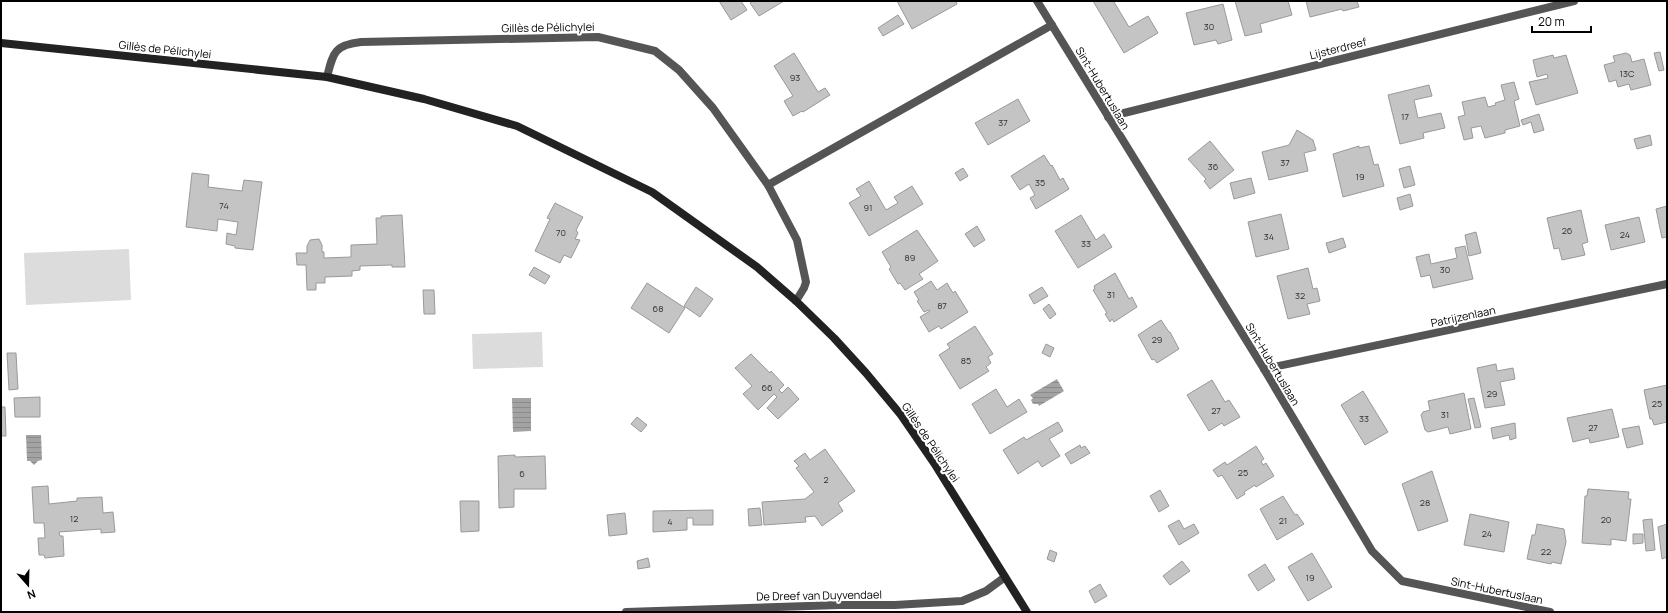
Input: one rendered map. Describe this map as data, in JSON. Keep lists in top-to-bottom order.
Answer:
{
  "streets": {
    "main road": ["Gillès de Pélichylei"],
    "street": [
      "Lijsterdreef",
      "Sint-Hubertuslaan",
      "Patrijzenlaan",
      "De Dreef van Duyvendael"
    ]
  },
  "crossings": [
    ["Gillès de Pélichylei", "De Dreef van Duyvendael"],
    ["Lijsterdreef", "Sint-Hubertuslaan"],
    ["Sint-Hubertuslaan", "Patrijzenlaan"]
  ],
  "house_numbers": [
    "30",
    "13C",
    "93",
    "17",
    "37",
    "37",
    "36",
    "19",
    "35",
    "74",
    "91",
    "26",
    "70",
    "24",
    "34",
    "33",
    "89",
    "30",
    "31",
    "32",
    "87",
    "68",
    "29",
    "85",
    "66",
    "29",
    "25",
    "27",
    "31",
    "33",
    "27",
    "25",
    "6",
    "2",
    "28",
    "12",
    "20",
    "21",
    "4",
    "24",
    "22",
    "19"
  ],
  "scale_bar": "20 m",
  "north": "bottom"
}
